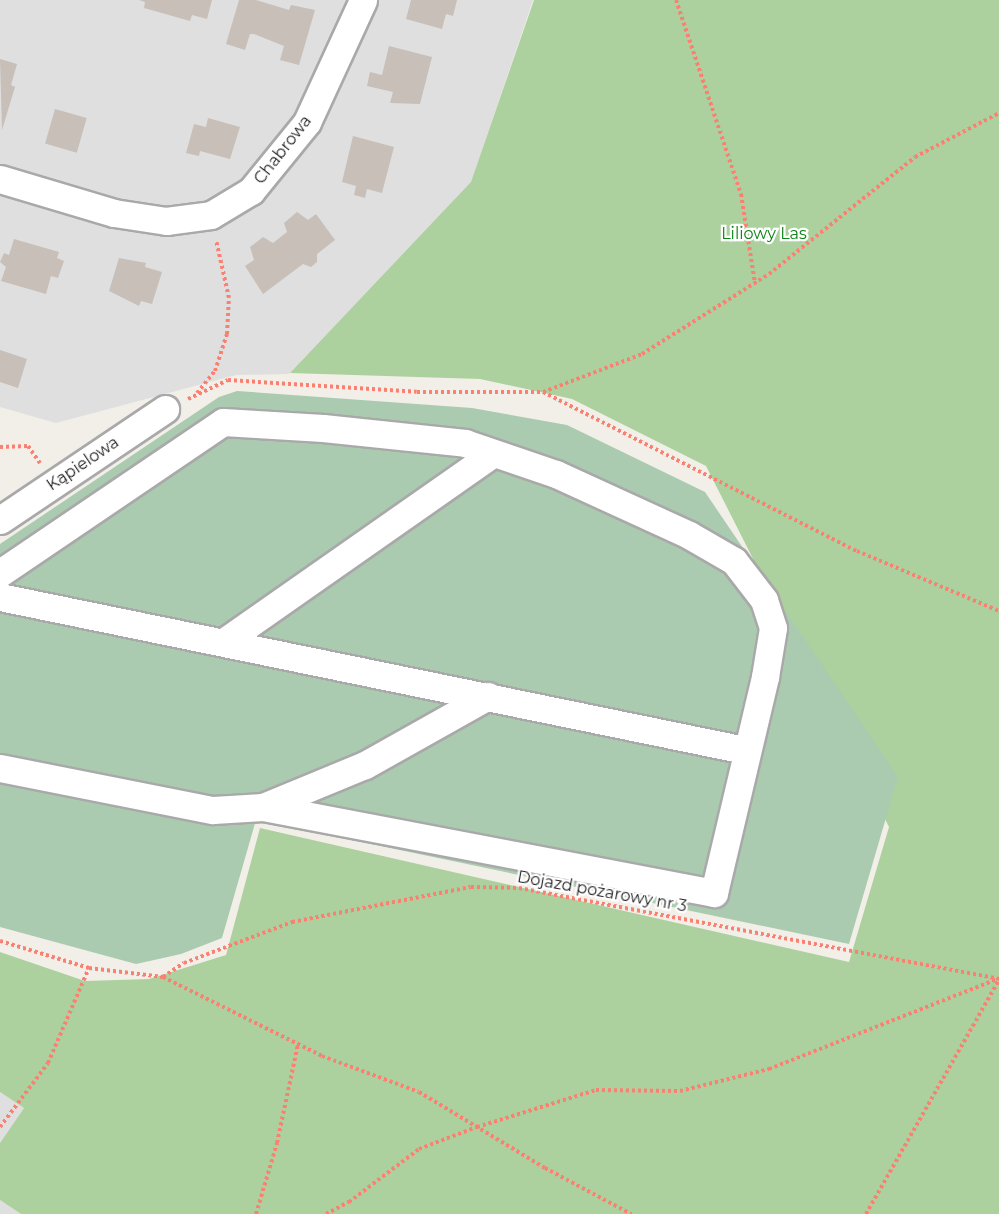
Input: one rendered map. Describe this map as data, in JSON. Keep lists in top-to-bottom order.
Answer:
{
  "streets": {
    "street": ["Chabrowa", "Kąpielowa"],
    "path": ["Dojazd pożarowy nr 3"]
  },
  "parks": ["Liliowy Las"]
}
